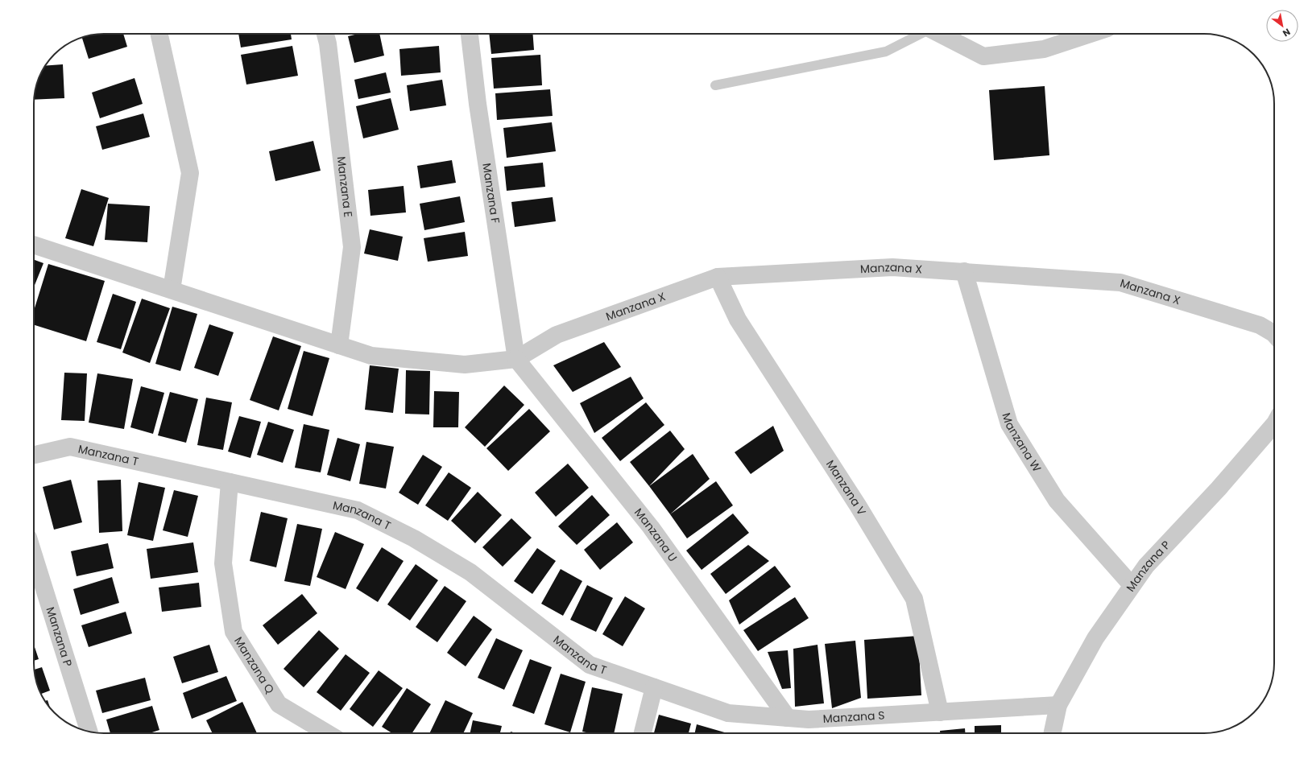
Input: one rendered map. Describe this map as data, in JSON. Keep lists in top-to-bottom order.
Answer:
{
  "streets": {
    "street": [
      "Manzana E",
      "Manzana F",
      "Manzana X",
      "Manzana W",
      "Manzana T",
      "Manzana V",
      "Manzana U",
      "Manzana P",
      "Manzana Q",
      "Manzana S"
    ]
  },
  "crossings": [
    ["Manzana F", "Manzana X"],
    ["Manzana F", "Manzana U"],
    ["Manzana X", "Manzana W"],
    ["Manzana X", "Manzana V"],
    ["Manzana X", "Manzana U"],
    ["Manzana W", "Manzana P"],
    ["Manzana T", "Manzana Q"],
    ["Manzana T", "Manzana S"],
    ["Manzana V", "Manzana S"],
    ["Manzana U", "Manzana S"],
    ["Manzana P", "Manzana S"]
  ],
  "north": "bottom right"
}
